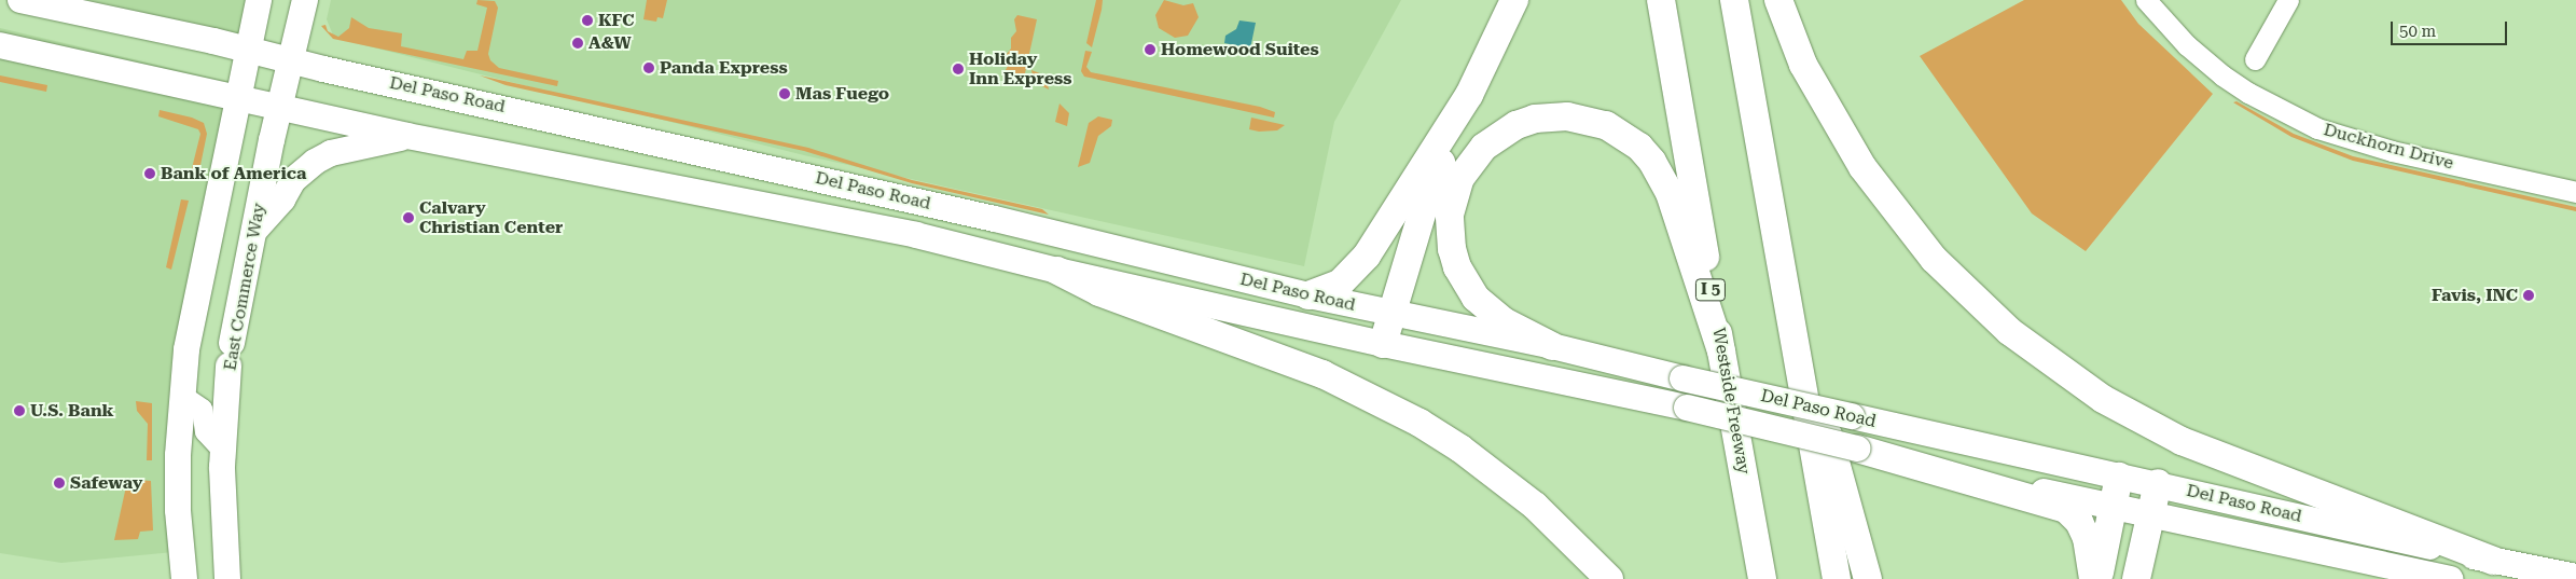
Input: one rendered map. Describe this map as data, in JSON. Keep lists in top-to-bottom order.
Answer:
{
  "streets": {
    "highway": ["I 5", "Westside Freeway"],
    "main road": ["Del Paso Road", "East Commerce Way"],
    "street": ["Duckhorn Drive"]
  },
  "crossings": [
    ["Del Paso Road", "East Commerce Way"]
  ],
  "places": [
    "KFC",
    "A&W",
    "Homewood Suites",
    "Panda Express",
    "Holiday Inn Express",
    "Mas Fuego",
    "Bank of America",
    "Calvary Christian Center",
    "Favis, INC",
    "U.S. Bank",
    "Safeway"
  ],
  "scale_bar": "50 m"
}
